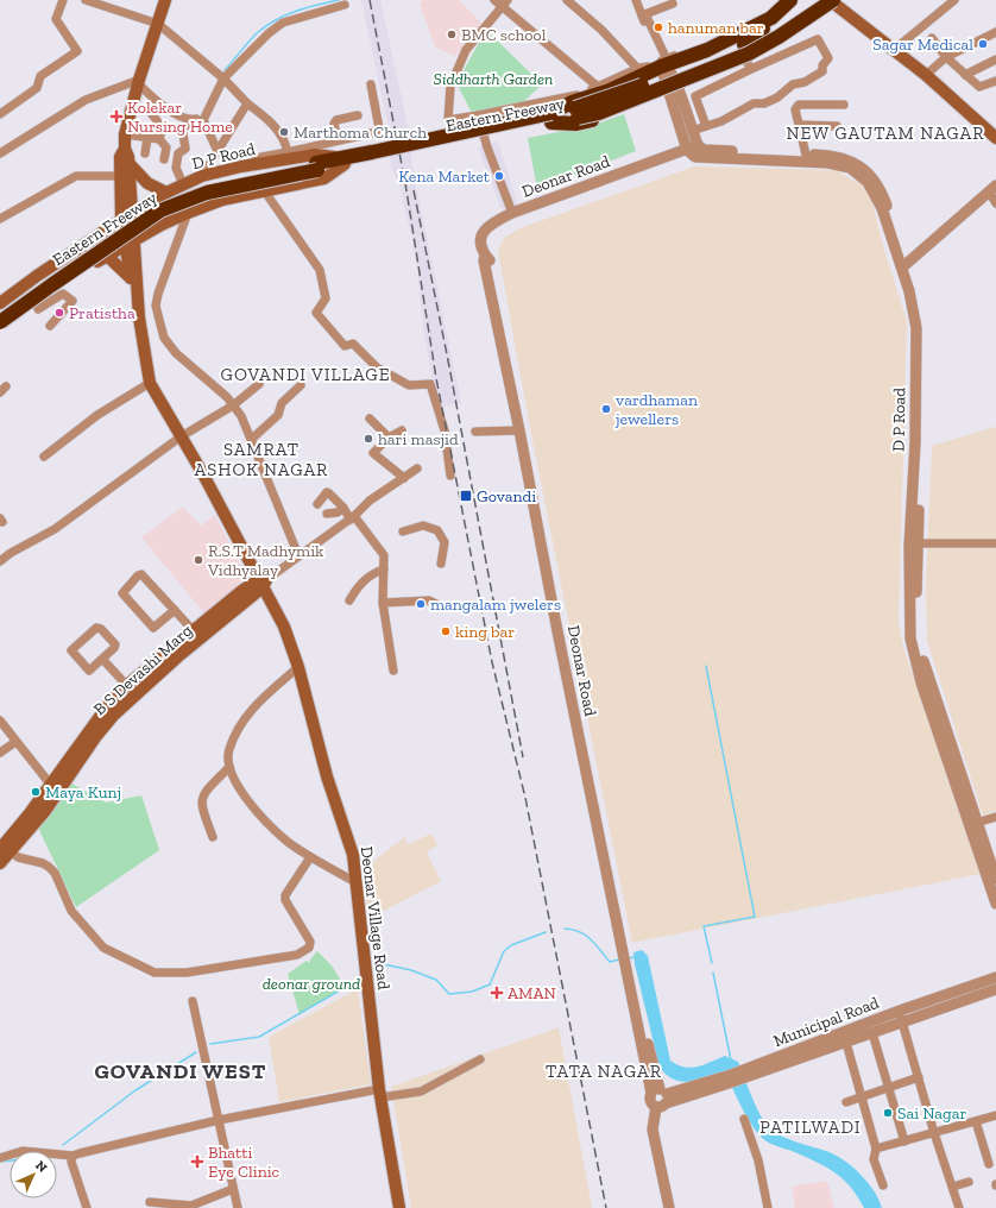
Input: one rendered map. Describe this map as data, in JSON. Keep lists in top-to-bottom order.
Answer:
{
  "streets": {
    "highway": ["Eastern Freeway"],
    "main road": ["D P Road", "B S Devashi Marg", "Deonar Village Road"],
    "street": ["Deonar Road", "Municipal Road"]
  },
  "crossings": [
    ["Eastern Freeway", "D P Road"],
    ["D P Road", "Deonar Road"],
    ["Deonar Road", "Municipal Road"],
    ["B S Devashi Marg", "Deonar Village Road"]
  ],
  "districts": [
    "NEW GAUTAM NAGAR",
    "GOVANDI VILLAGE",
    "SAMRAT ASHOK NAGAR",
    "GOVANDI WEST",
    "TATA NAGAR",
    "PATILWADI"
  ],
  "parks": ["Siddharth Garden", "deonar ground"],
  "places": {
    "other": [
      "hanuman bar",
      "BMC school",
      "Sagar Medical",
      "Marthoma Church",
      "Kena Market",
      "Pratistha",
      "vardhaman jewellers",
      "hari masjid",
      "R.S.T Madhymik Vidhyalay",
      "mangalam jwelers",
      "king bar",
      "Maya Kunj",
      "Sai Nagar"
    ],
    "health": ["Kolekar Nursing Home", "AMAN", "Bhatti Eye Clinic"],
    "transit": ["Govandi"]
  },
  "north": "top right"
}
